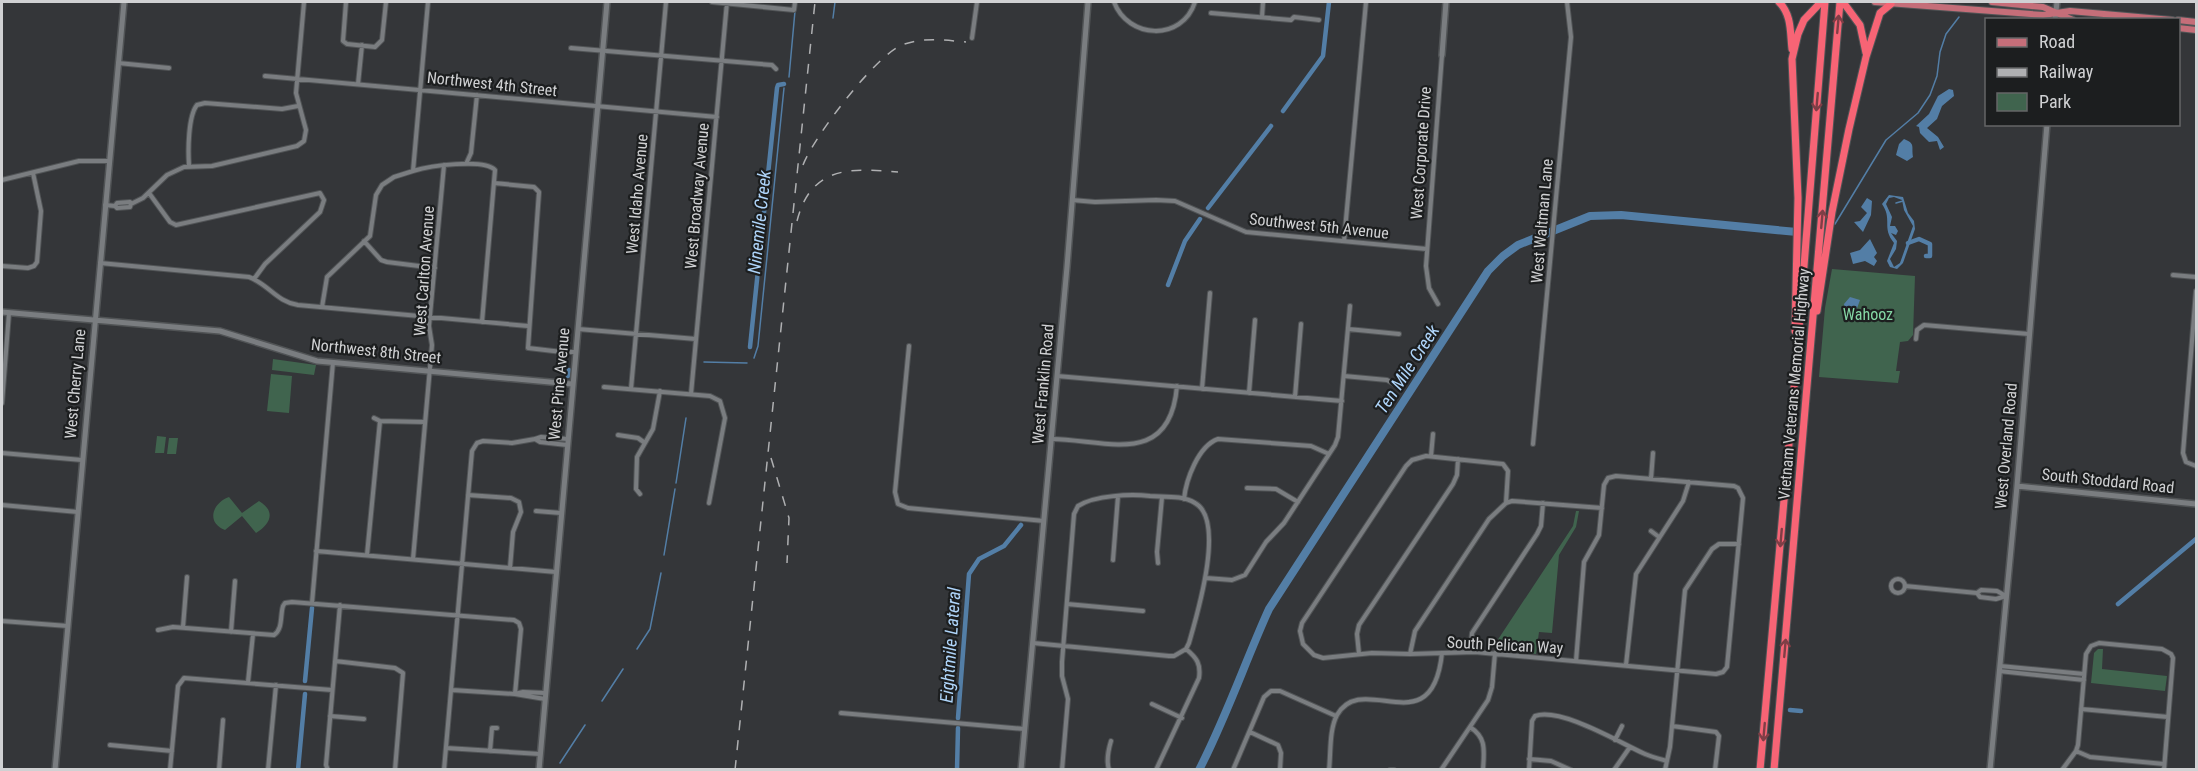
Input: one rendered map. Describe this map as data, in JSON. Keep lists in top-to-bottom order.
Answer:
{
  "streets": {
    "highway": ["Vietnam Veterans Memorial Highway"],
    "street": [
      "Northwest 4th Street",
      "West Corporate Drive",
      "West Idaho Avenue",
      "West Broadway Avenue",
      "West Waltman Lane",
      "Southwest 5th Avenue",
      "West Carlton Avenue",
      "Northwest 8th Street",
      "West Cherry Lane",
      "West Pine Avenue",
      "West Franklin Road",
      "West Overland Road",
      "South Stoddard Road",
      "South Pelican Way"
    ]
  },
  "crossings": [
    ["Northwest 4th Street", "West Idaho Avenue"],
    ["Northwest 4th Street", "West Broadway Avenue"],
    ["Northwest 4th Street", "West Pine Avenue"],
    ["West Corporate Drive", "Southwest 5th Avenue"],
    ["Southwest 5th Avenue", "West Franklin Road"],
    ["West Carlton Avenue", "Northwest 8th Street"],
    ["Northwest 8th Street", "West Cherry Lane"],
    ["Northwest 8th Street", "West Pine Avenue"],
    ["West Overland Road", "South Stoddard Road"]
  ],
  "water": ["Ninemile Creek", "Ten Mile Creek", "Eightmile Lateral"],
  "parks": ["Wahooz"],
  "legend": ["Road", "Railway", "Park"]
}
